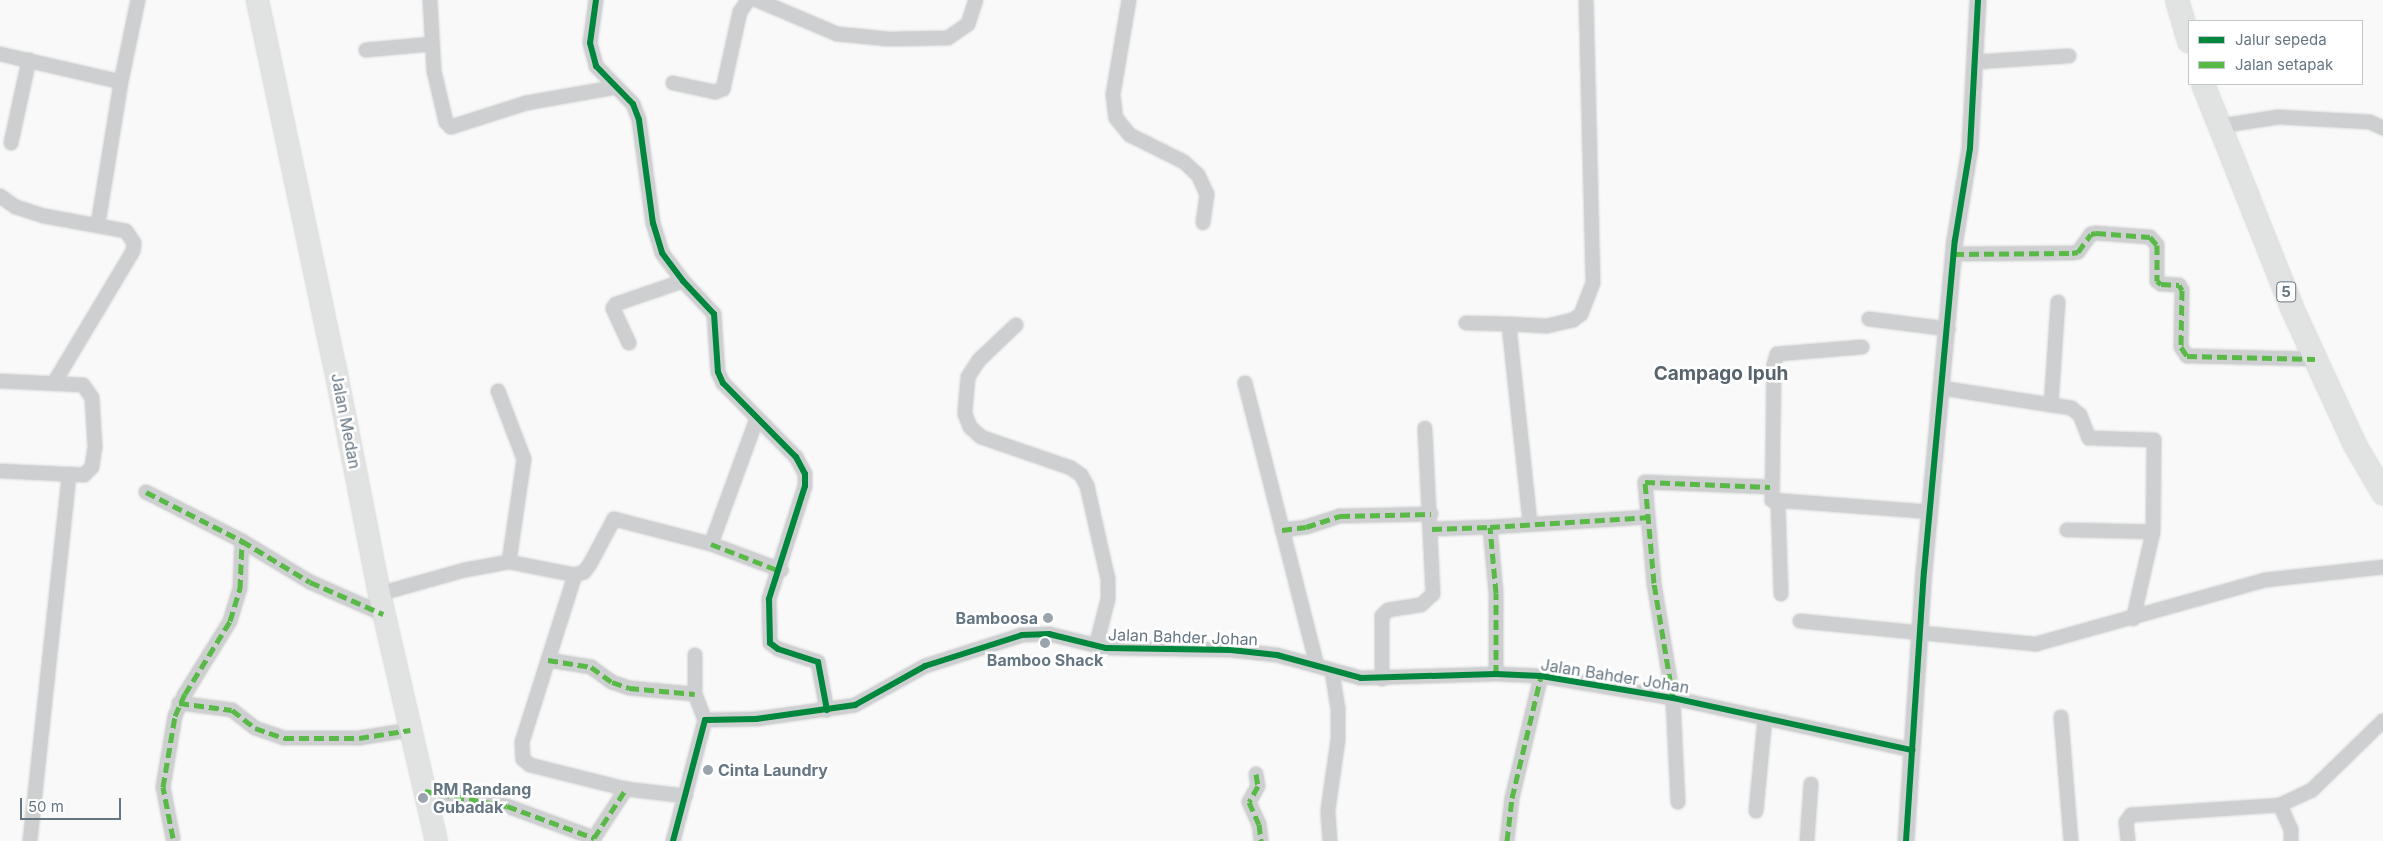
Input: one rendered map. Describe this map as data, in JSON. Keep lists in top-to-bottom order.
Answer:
{
  "streets": {
    "highway": ["5"],
    "main road": ["Jalan Medan"],
    "street": ["Jalan Bahder Johan"]
  },
  "districts": ["Campago Ipuh"],
  "places": [
    "Bamboosa",
    "Bamboo Shack",
    "Cinta Laundry",
    "RM Randang Gubadak"
  ],
  "legend": ["Jalur sepeda", "Jalan setapak"],
  "scale_bar": "50 m"
}
